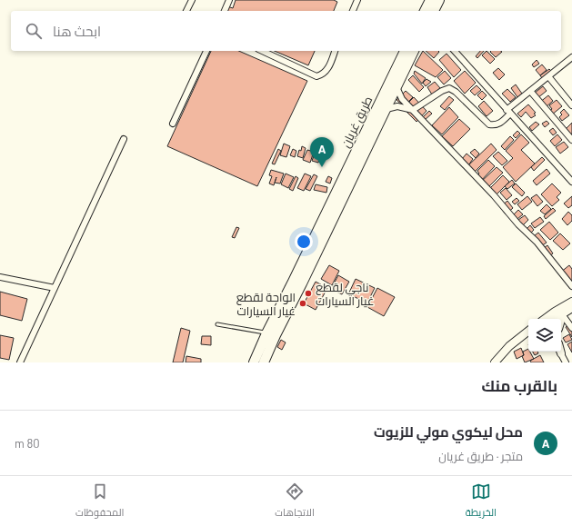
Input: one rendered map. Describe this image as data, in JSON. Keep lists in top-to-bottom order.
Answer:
{
  "streets": {
    "highway": ["طريق غريان"]
  },
  "places": ["ناجي لقطع غيار السيارات", "الواحة لقطع غيار السيارات"],
  "page": {
    "search": "ابحث هنا",
    "pins": "A",
    "heading": "بالقرب منك",
    "list": [
      {
        "mark": "A",
        "name": "محل ليكوي مولي للزيوت",
        "note": "متجر · طريق غريان",
        "value": "80 m"
      }
    ],
    "nav": ["الخريطة", "الاتجاهات", "المحفوظات"]
  }
}
